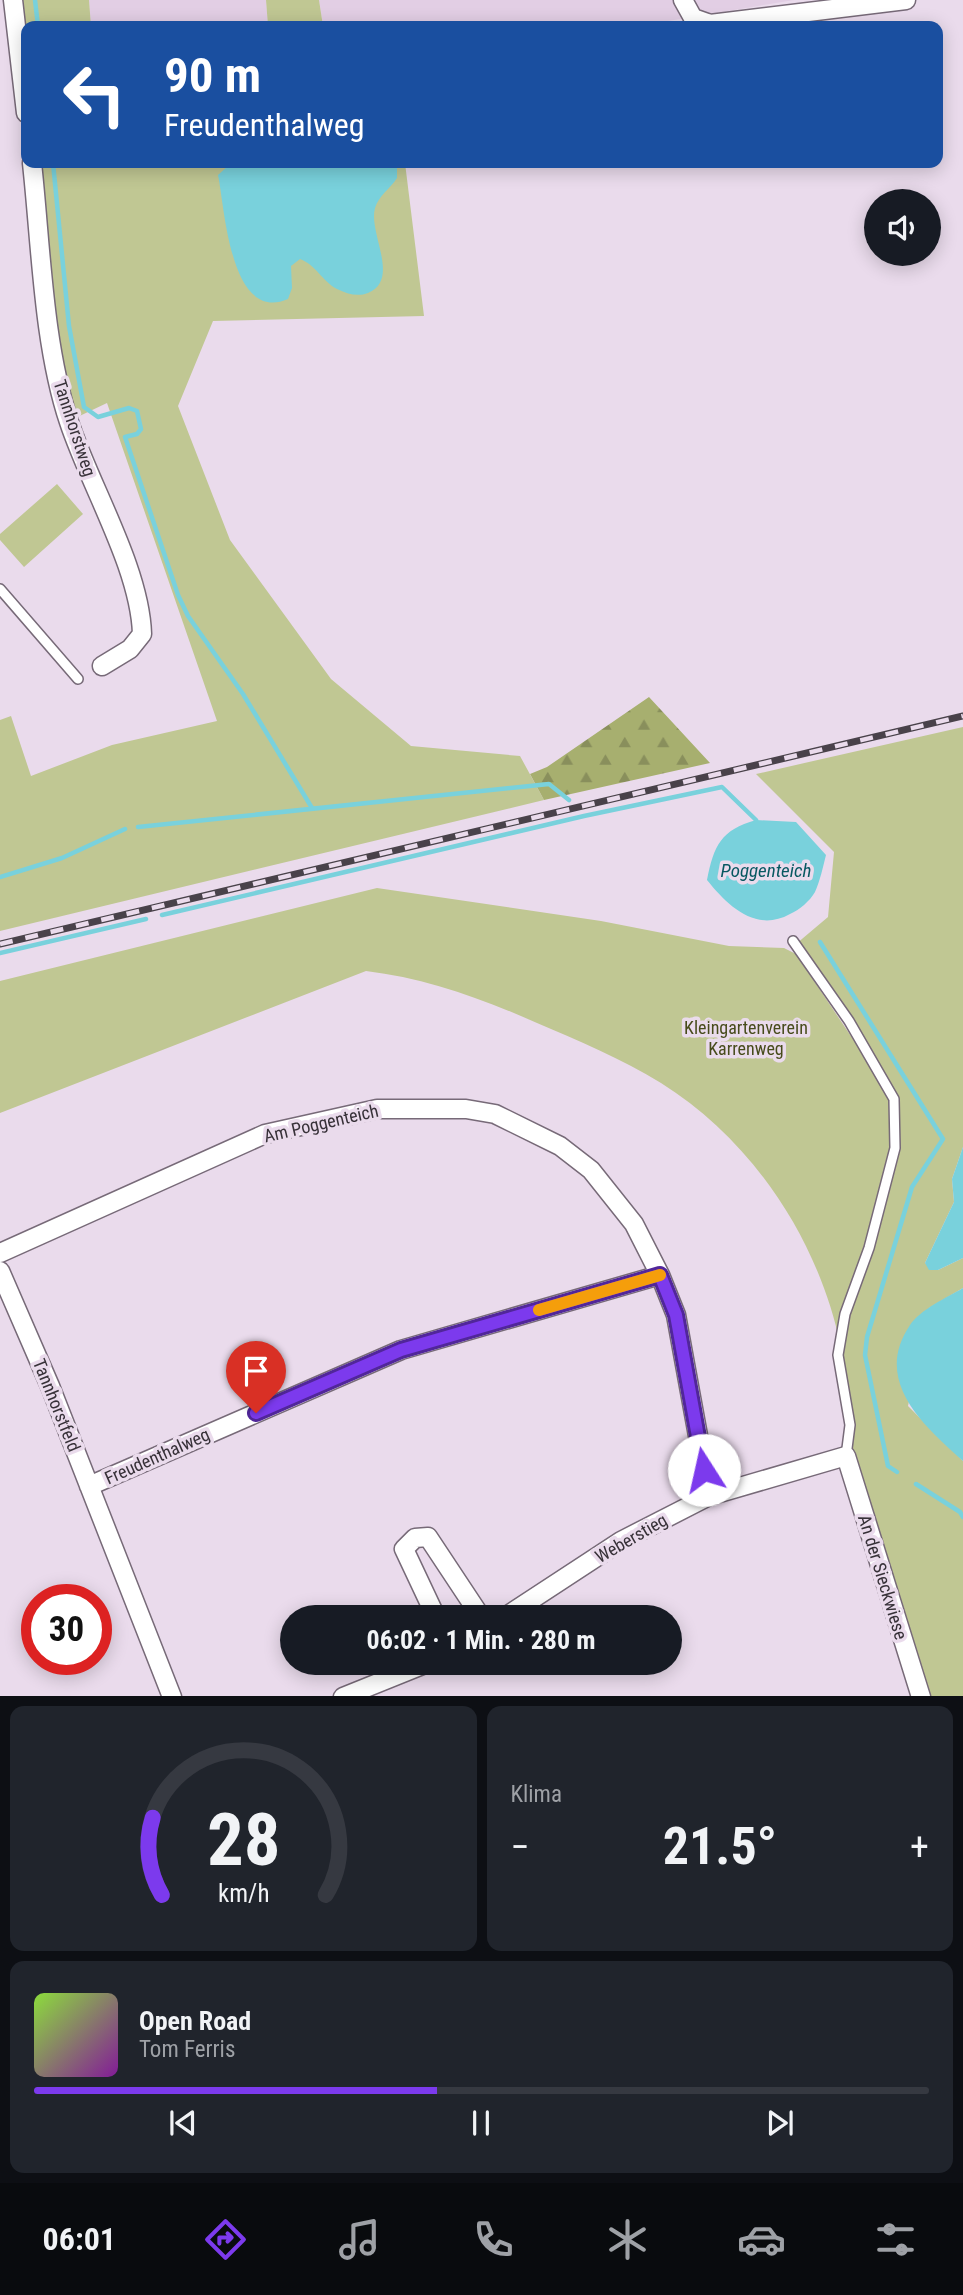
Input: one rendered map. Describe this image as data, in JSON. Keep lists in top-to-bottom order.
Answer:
{
  "streets": {
    "street": [
      "Tannhorstweg",
      "Am Poggenteich",
      "Tannhorstfeld",
      "Freudenthalweg",
      "Weberstieg",
      "An der Sieckwiese"
    ]
  },
  "crossings": [
    ["Am Poggenteich", "Freudenthalweg"],
    ["Am Poggenteich", "Weberstieg"],
    ["Tannhorstfeld", "Freudenthalweg"],
    ["Weberstieg", "An der Sieckwiese"]
  ],
  "water": ["Poggenteich"],
  "parks": ["Kleingartenverein Karrenweg"],
  "page": {
    "turn": ["90 m", "Freudenthalweg"],
    "limit": "30",
    "trip": "06:02 · 1 Min. · 280 m",
    "tile": "Klima",
    "heat": ["−", "21.5°", "+"],
    "song": ["Open Road", "Tom Ferris"],
    "tabs": "06:01",
    "gauge": ["28", "km/h"]
  }
}
